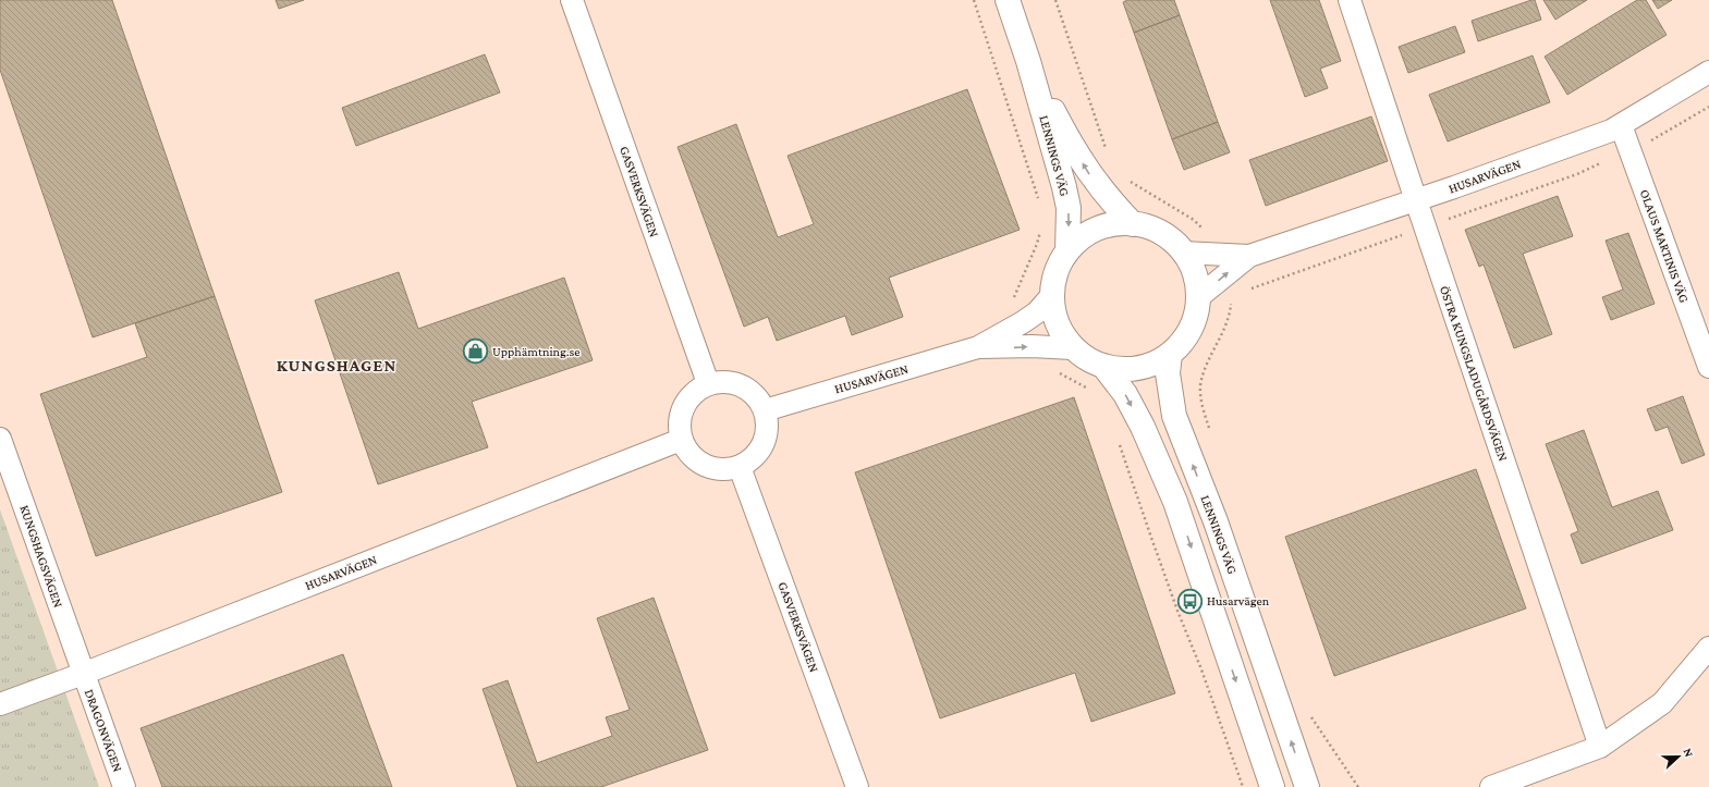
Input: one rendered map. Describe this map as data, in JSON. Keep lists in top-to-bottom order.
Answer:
{
  "streets": {
    "main road": ["LENNINGS VÄG"],
    "street": [
      "HUSARVÄGEN",
      "GASVERKSVÄGEN",
      "OLAUS MARTINIS VÄG",
      "ÖSTRA KUNGSLADUGÅRDSVÄGEN",
      "KUNGSHAGSVÄGEN",
      "DRAGONVÄGEN"
    ]
  },
  "crossings": [
    ["LENNINGS VÄG", "HUSARVÄGEN"],
    ["HUSARVÄGEN", "GASVERKSVÄGEN"],
    ["HUSARVÄGEN", "OLAUS MARTINIS VÄG"],
    ["HUSARVÄGEN", "ÖSTRA KUNGSLADUGÅRDSVÄGEN"],
    ["HUSARVÄGEN", "KUNGSHAGSVÄGEN"],
    ["HUSARVÄGEN", "DRAGONVÄGEN"],
    ["KUNGSHAGSVÄGEN", "DRAGONVÄGEN"]
  ],
  "districts": ["KUNGSHAGEN"],
  "places": {
    "shop": ["Upphämtning.se"],
    "bus stop": ["Husarvägen"]
  },
  "north": "right"
}
